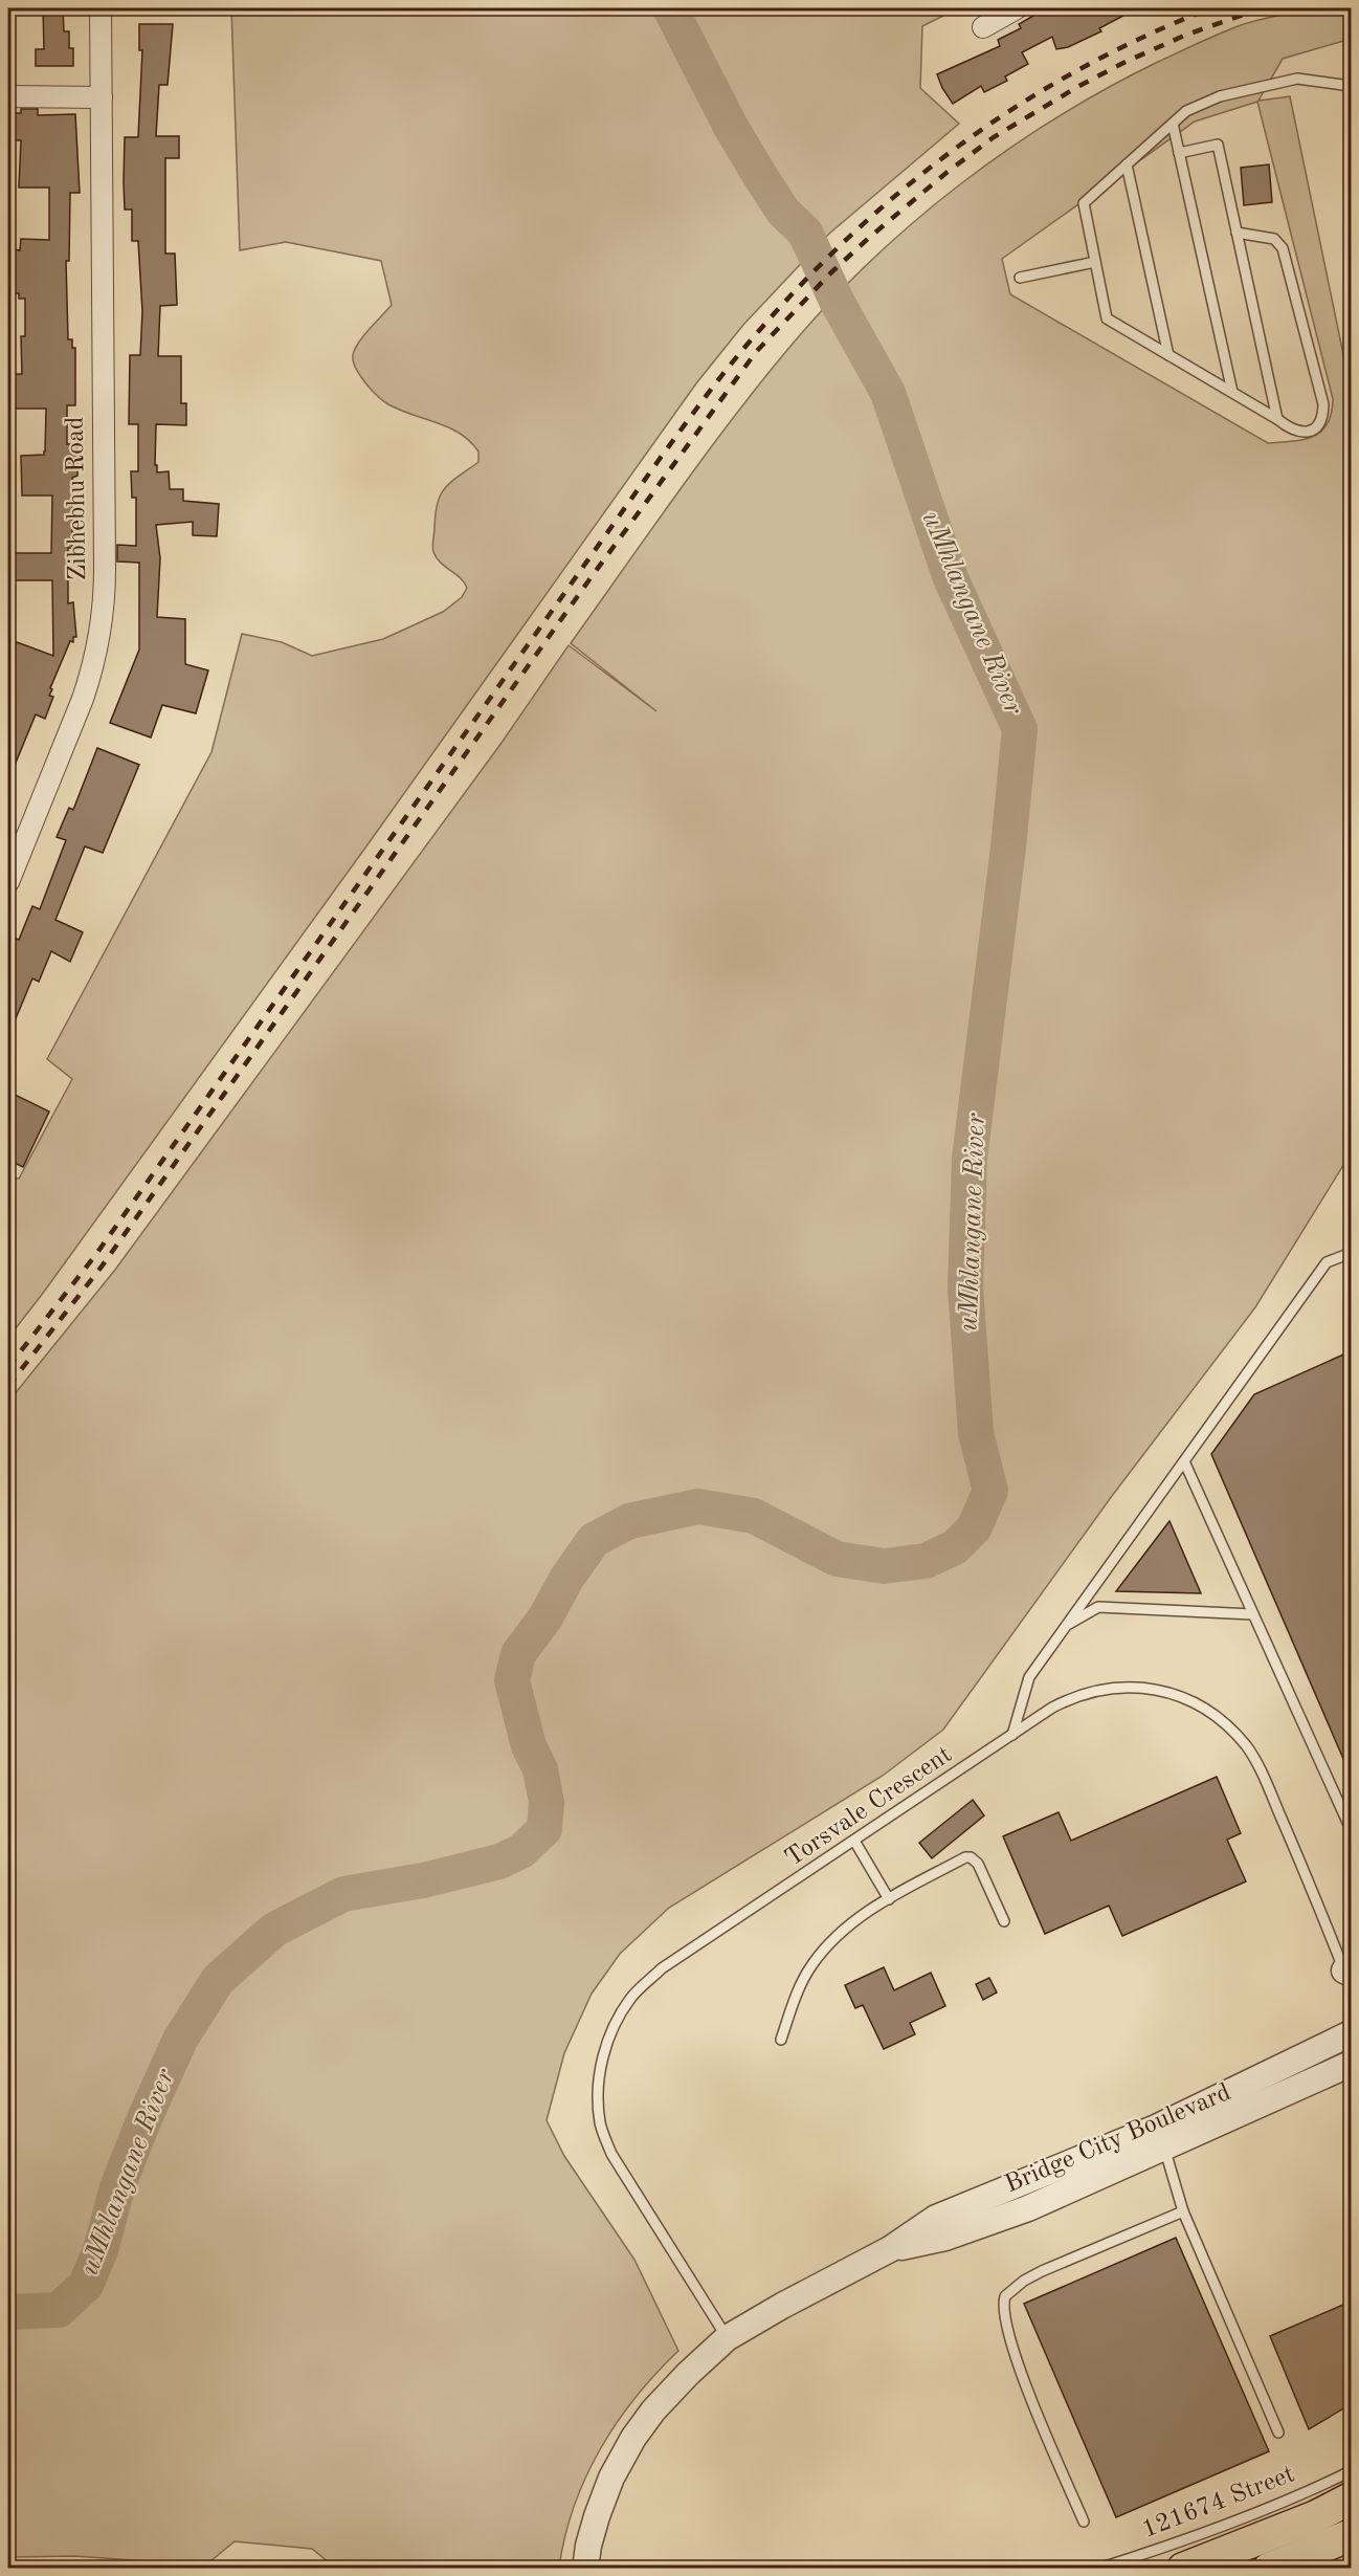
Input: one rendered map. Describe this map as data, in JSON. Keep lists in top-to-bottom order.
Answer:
{
  "streets": {
    "street": ["Zibhebhu Road", "Bridge City Boulevard"],
    "lane": ["Torsvale Crescent", "121674 Street"]
  },
  "crossings": [
    ["Torsvale Crescent", "Bridge City Boulevard"]
  ],
  "water": ["uMhlangane River"]
}
